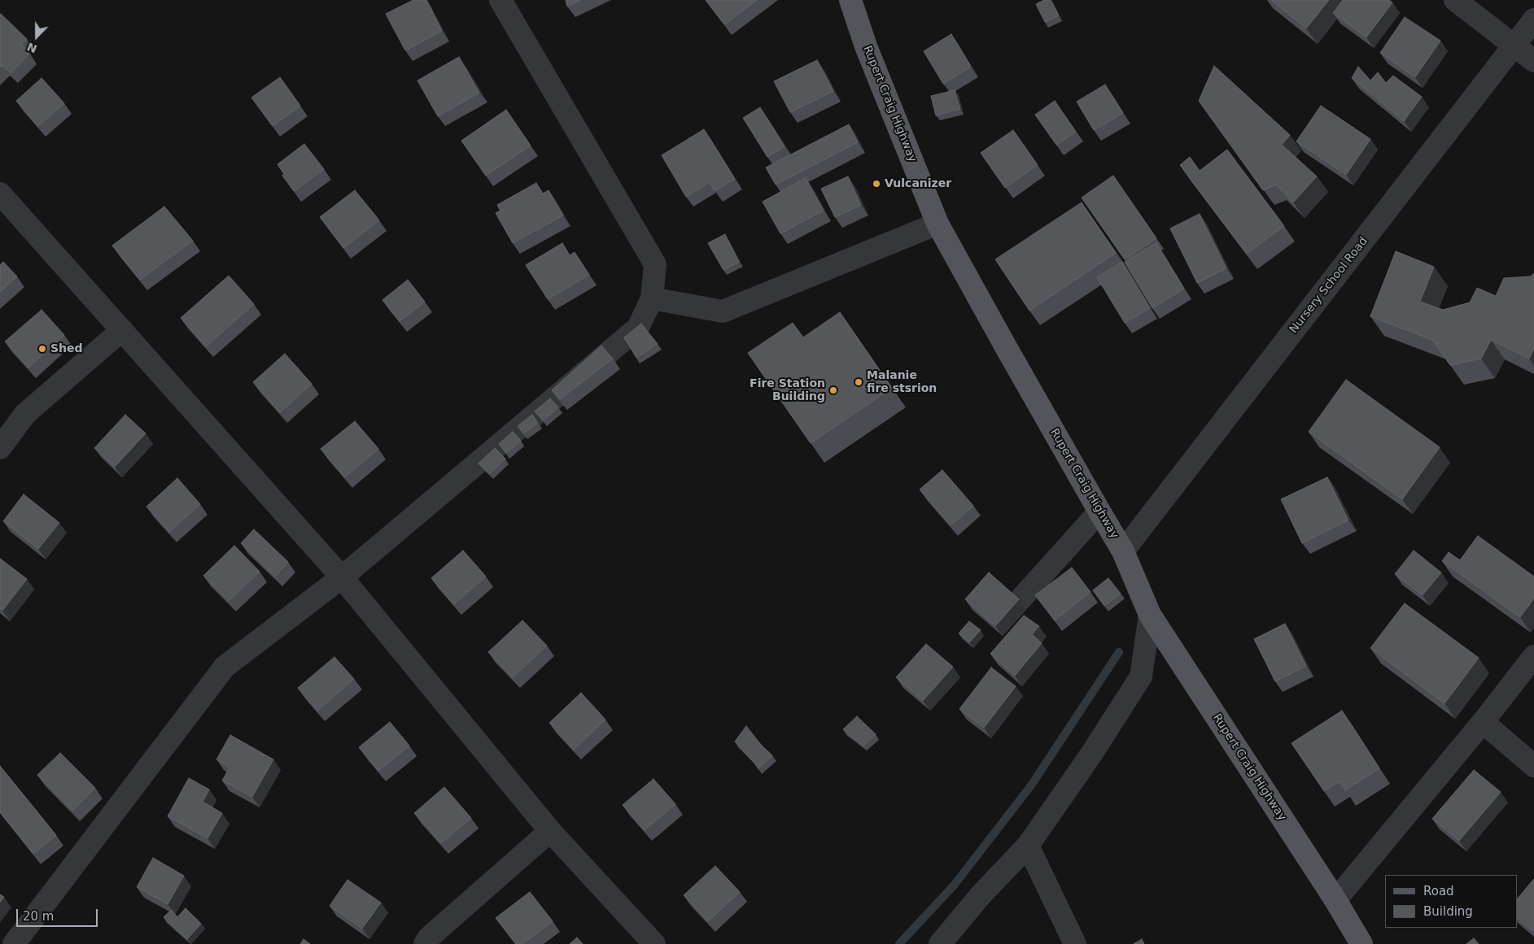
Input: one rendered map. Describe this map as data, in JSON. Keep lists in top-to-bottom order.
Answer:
{
  "streets": {
    "main road": ["Rupert Craig Highway"],
    "street": ["Nursery School Road"]
  },
  "crossings": [
    ["Rupert Craig Highway", "Nursery School Road"]
  ],
  "places": [
    "Vulcanizer",
    "Shed",
    "Malanie fire stsrion",
    "Fire Station Building"
  ],
  "legend": ["Road", "Building"],
  "scale_bar": "20 m",
  "north": "bottom"
}
